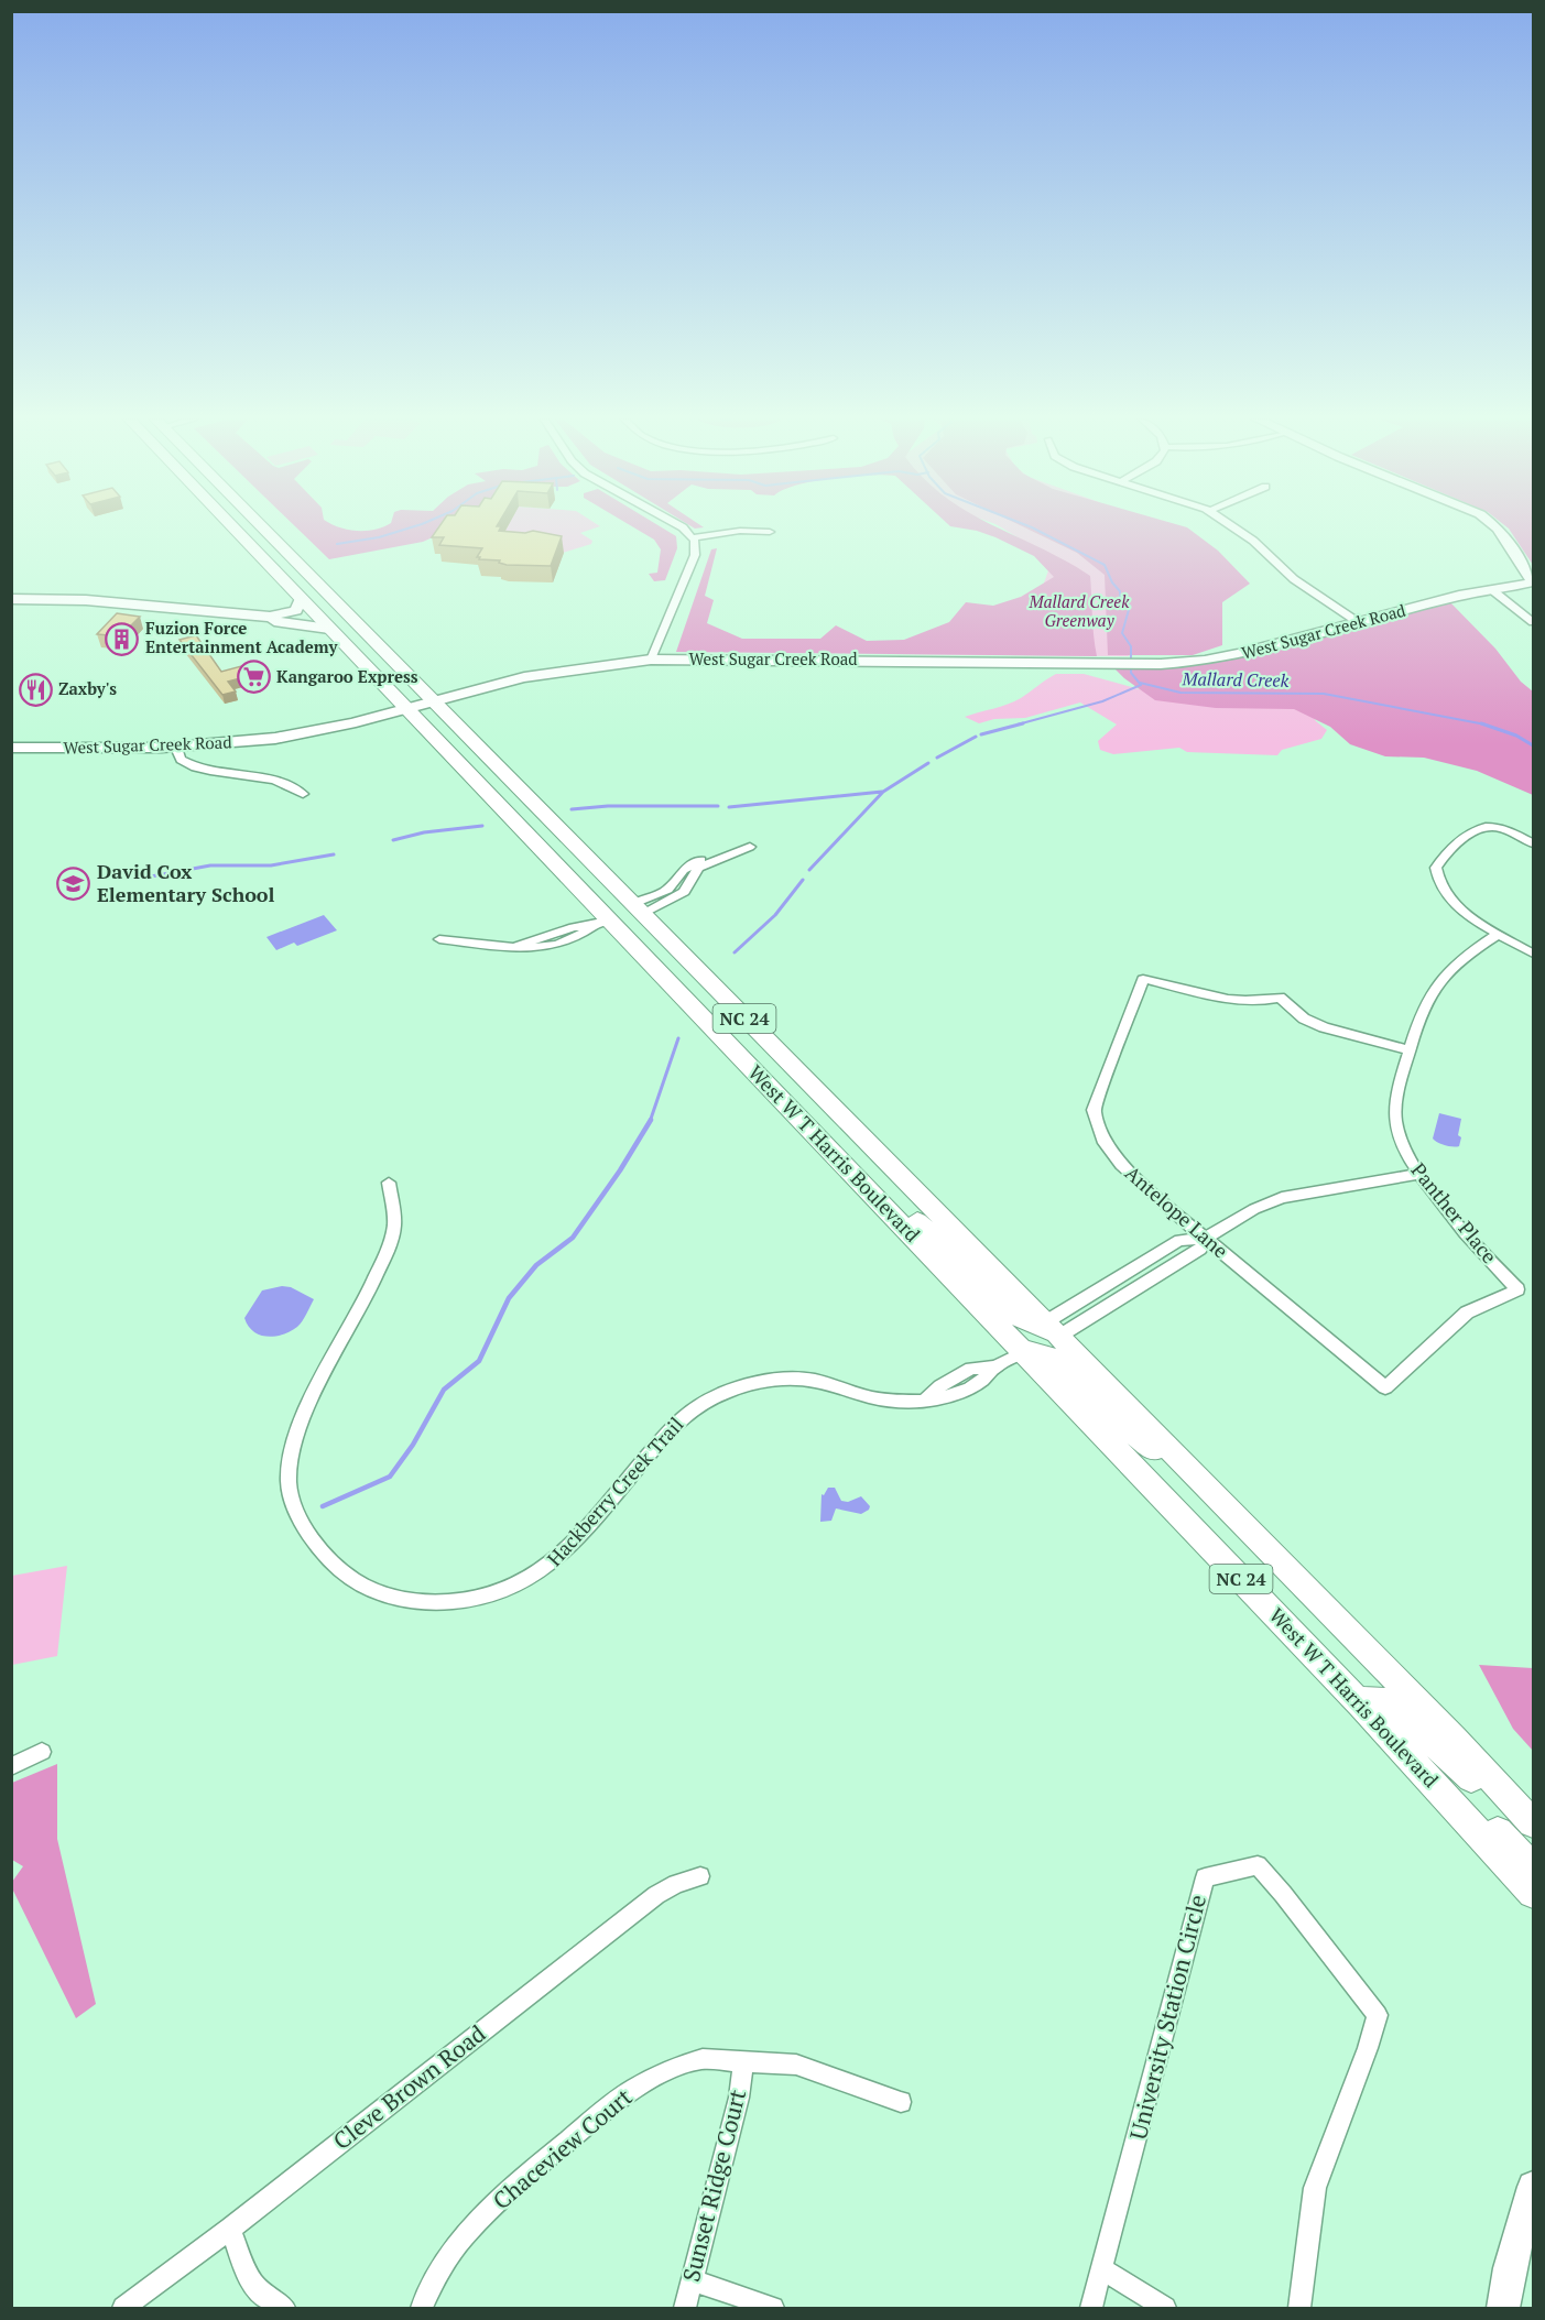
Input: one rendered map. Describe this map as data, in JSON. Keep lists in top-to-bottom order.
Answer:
{
  "streets": {
    "main road": ["West Sugar Creek Road", "NC 24", "West W T Harris Boulevard"],
    "street": [
      "Antelope Lane",
      "Panther Place",
      "Hackberry Creek Trail",
      "University Station Circle",
      "Cleve Brown Road",
      "Chaceview Court",
      "Sunset Ridge Court"
    ]
  },
  "crossings": [
    ["West Sugar Creek Road", "West W T Harris Boulevard"],
    ["West W T Harris Boulevard", "Hackberry Creek Trail"],
    ["Antelope Lane", "Panther Place"],
    ["Chaceview Court", "Sunset Ridge Court"]
  ],
  "water": ["Mallard Creek"],
  "parks": ["Mallard Creek Greenway"],
  "places": {
    "building": ["Fuzion Force Entertainment Academy"],
    "supermarket": ["Kangaroo Express"],
    "restaurant": ["Zaxby's"],
    "school or university": ["David Cox Elementary School"]
  }
}
